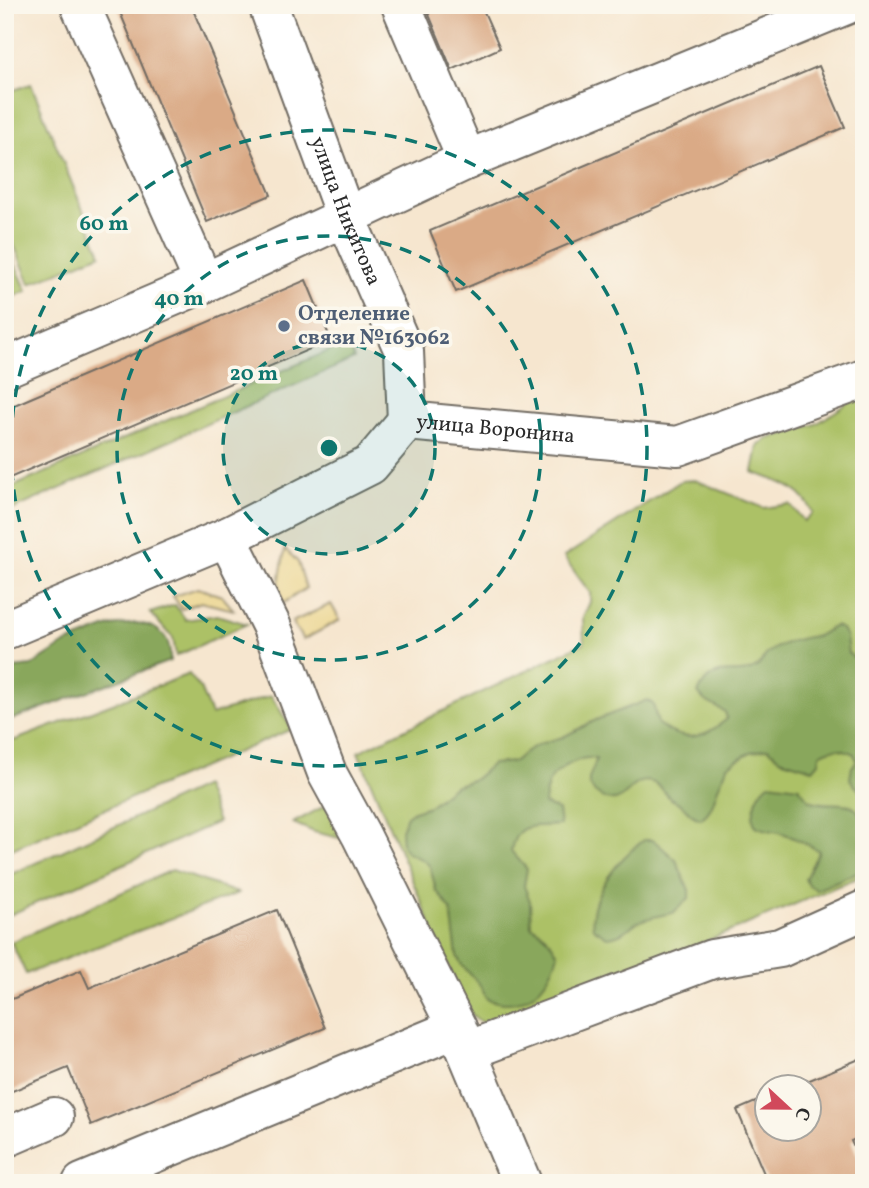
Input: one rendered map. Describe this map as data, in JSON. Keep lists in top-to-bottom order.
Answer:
{
  "streets": {
    "street": ["улица Никитова", "улица Воронина"]
  },
  "crossings": [
    ["улица Никитова", "улица Воронина"]
  ],
  "places": ["Отделение связи №163062"],
  "north": "right",
  "rings": ["60 m", "40 m", "20 m"]
}
